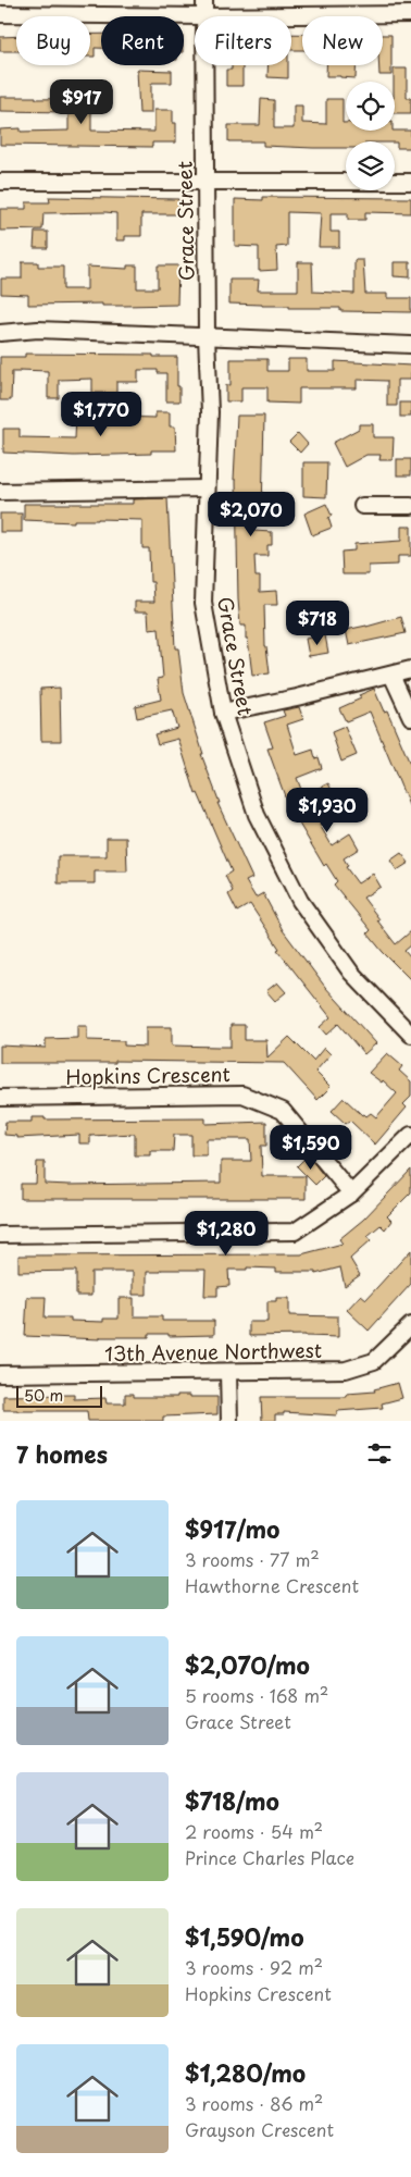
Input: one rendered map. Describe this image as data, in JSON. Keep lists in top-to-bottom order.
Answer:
{
  "streets": {
    "street": ["Grace Street", "Hopkins Crescent", "13th Avenue Northwest"]
  },
  "scale_bar": "50 m",
  "page": {
    "chip": [
      "Buy",
      "Rent",
      "Filters",
      "New"
    ],
    "price": [
      "$917",
      "$1,770",
      "$2,070",
      "$718",
      "$1,930",
      "$1,590",
      "$1,280"
    ],
    "scale": "50 m",
    "heading": "7 homes",
    "list": [
      {
        "name": "$917/mo",
        "note": "3 rooms · 77 m² · Hawthorne Crescent"
      },
      {
        "name": "$2,070/mo",
        "note": "5 rooms · 168 m² · Grace Street"
      },
      {
        "name": "$718/mo",
        "note": "2 rooms · 54 m² · Prince Charles Place"
      },
      {
        "name": "$1,590/mo",
        "note": "3 rooms · 92 m² · Hopkins Crescent"
      },
      {
        "name": "$1,280/mo",
        "note": "3 rooms · 86 m² · Grayson Crescent"
      }
    ]
  }
}
